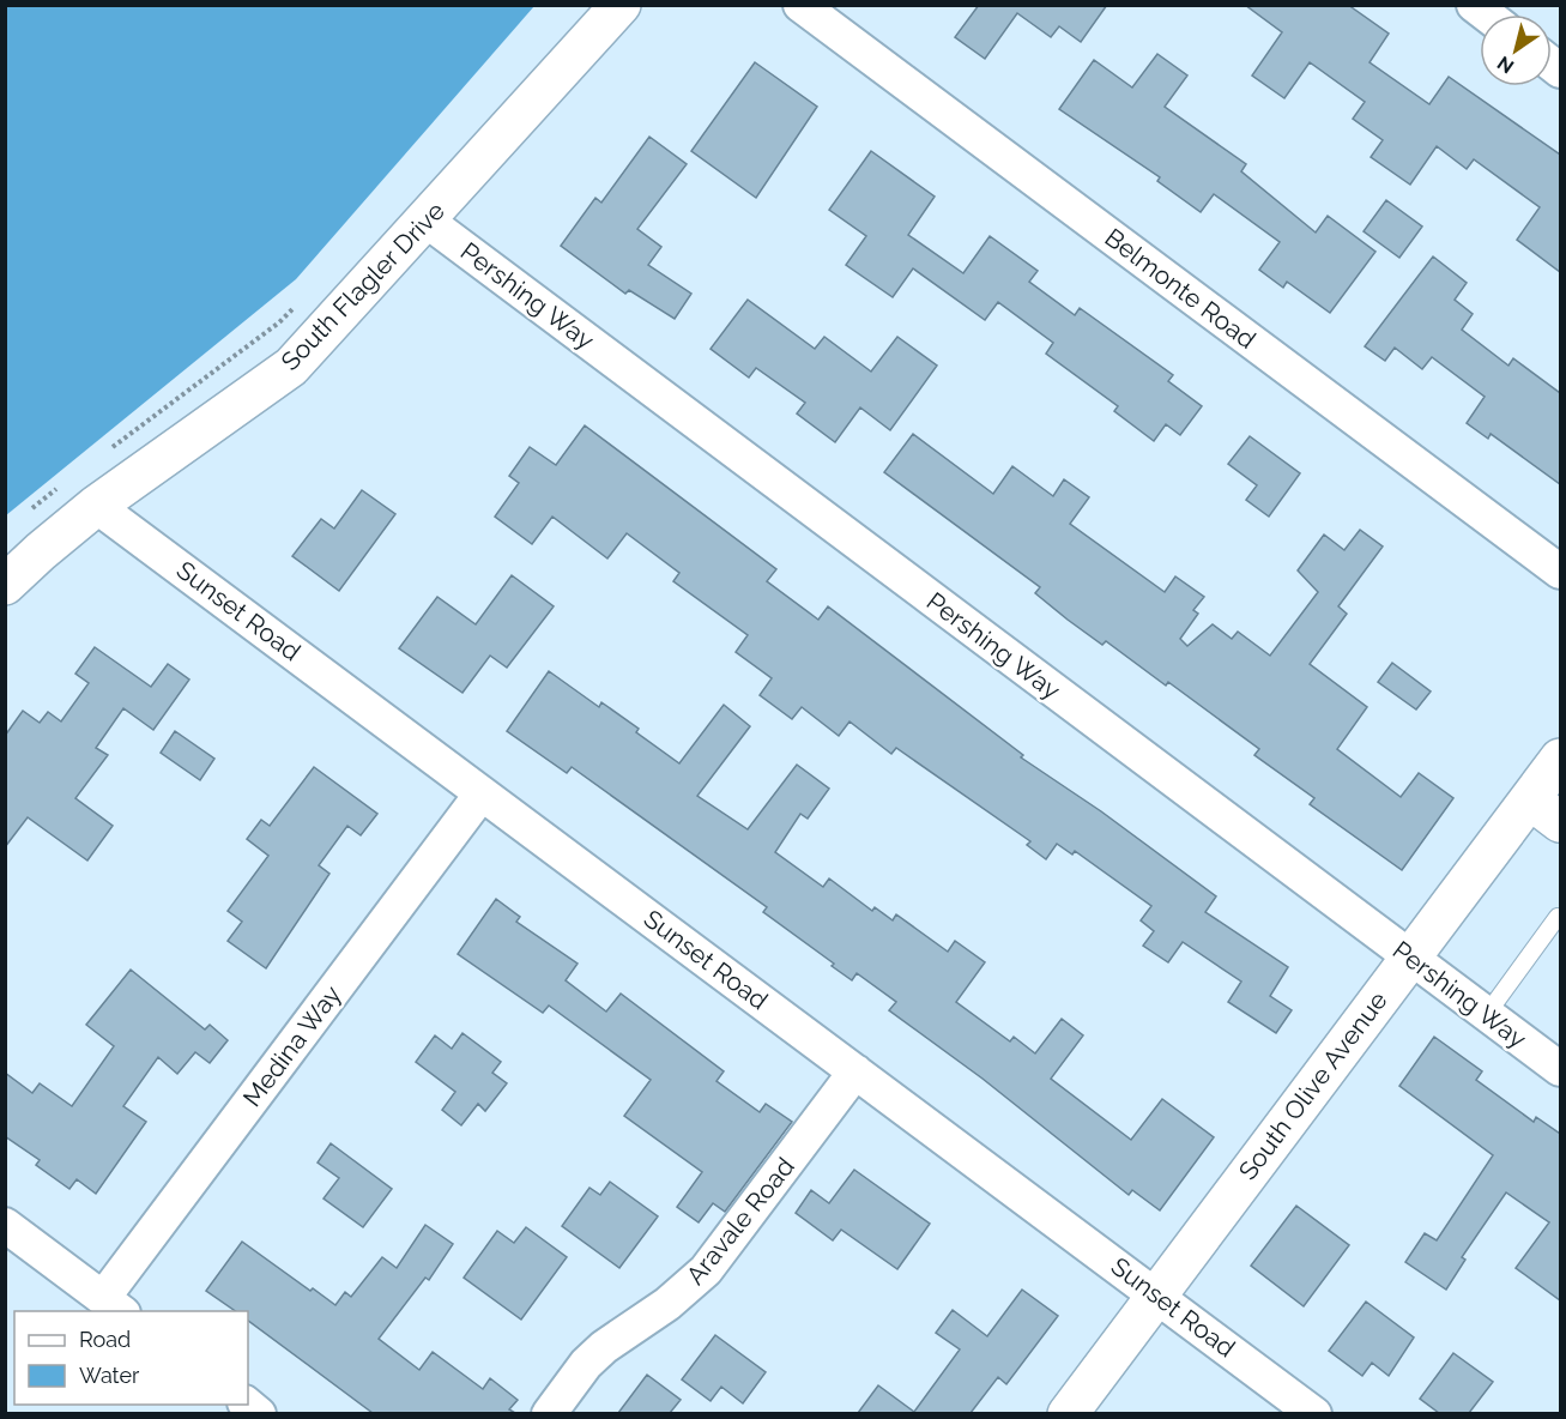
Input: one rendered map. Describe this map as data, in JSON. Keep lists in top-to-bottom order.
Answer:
{
  "streets": {
    "street": [
      "South Flagler Drive",
      "Belmonte Road",
      "Pershing Way",
      "Sunset Road",
      "Medina Way",
      "South Olive Avenue",
      "Aravale Road"
    ]
  },
  "crossings": [
    ["South Flagler Drive", "Pershing Way"],
    ["South Flagler Drive", "Sunset Road"],
    ["Pershing Way", "South Olive Avenue"],
    ["Sunset Road", "Medina Way"],
    ["Sunset Road", "South Olive Avenue"],
    ["Sunset Road", "Aravale Road"]
  ],
  "legend": ["Road", "Water"],
  "north": "bottom left"
}
